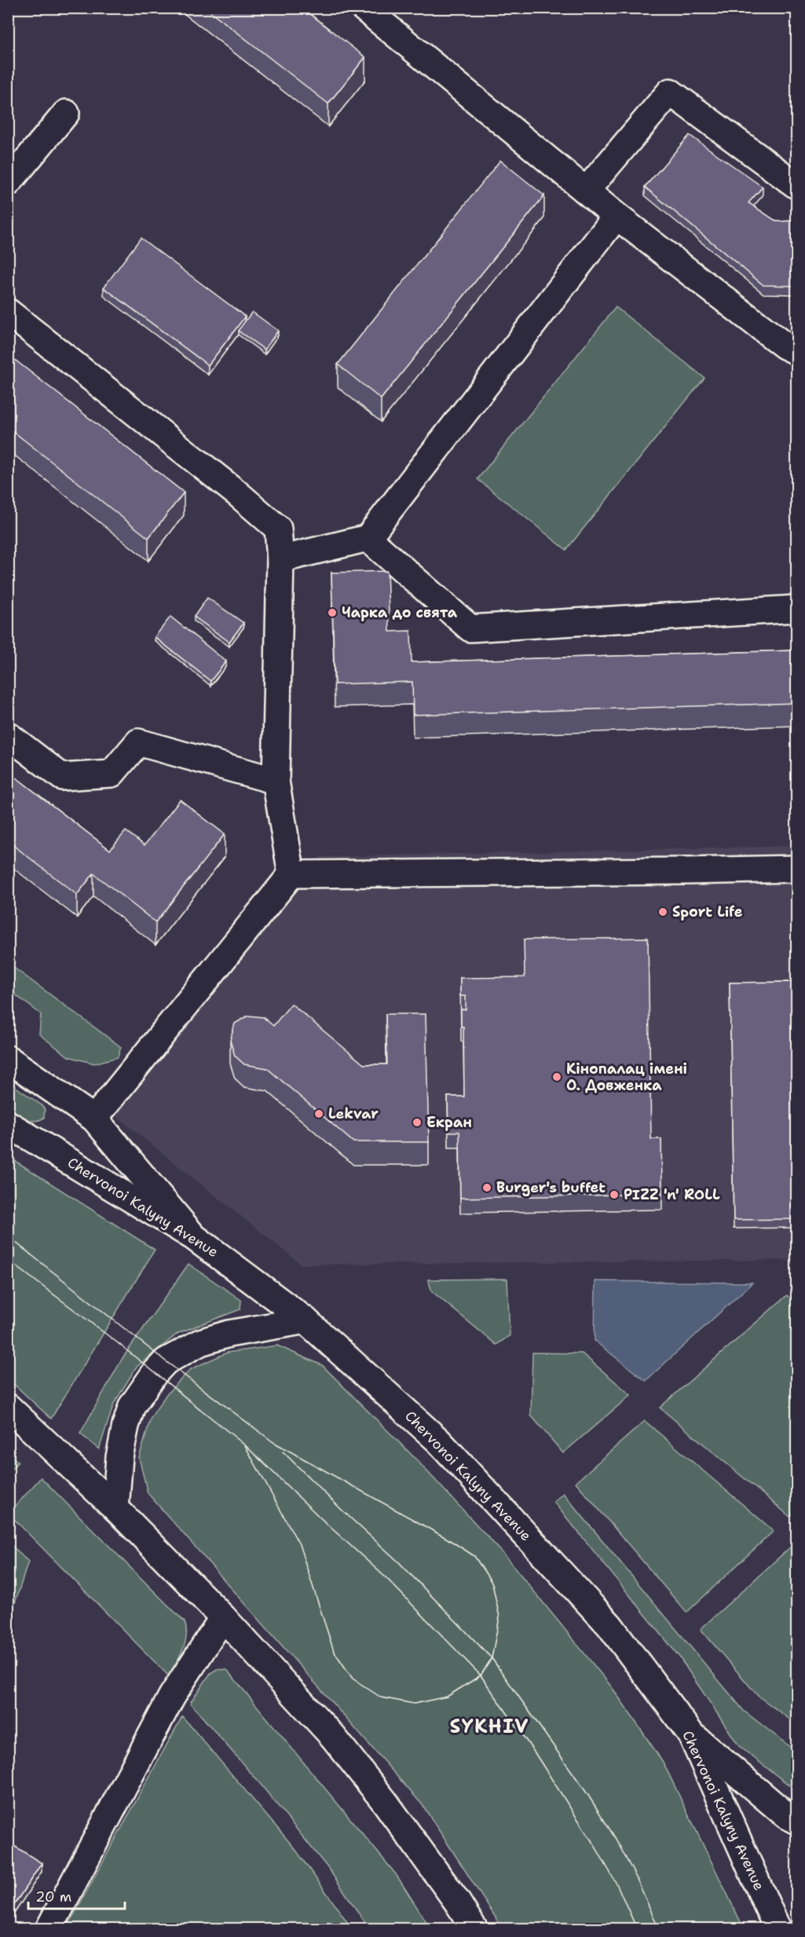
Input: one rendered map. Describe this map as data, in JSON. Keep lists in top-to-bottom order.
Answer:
{
  "streets": {
    "main road": ["Chervonoi Kalyny Avenue"]
  },
  "districts": ["SYKHIV"],
  "places": [
    "Чарка до свята",
    "Sport Life",
    "Кінопалац імені О. Довженка",
    "Lekvar",
    "Екран",
    "Burger's buffet",
    "PIZZ 'n' ROLL"
  ],
  "scale_bar": "20 m"
}
